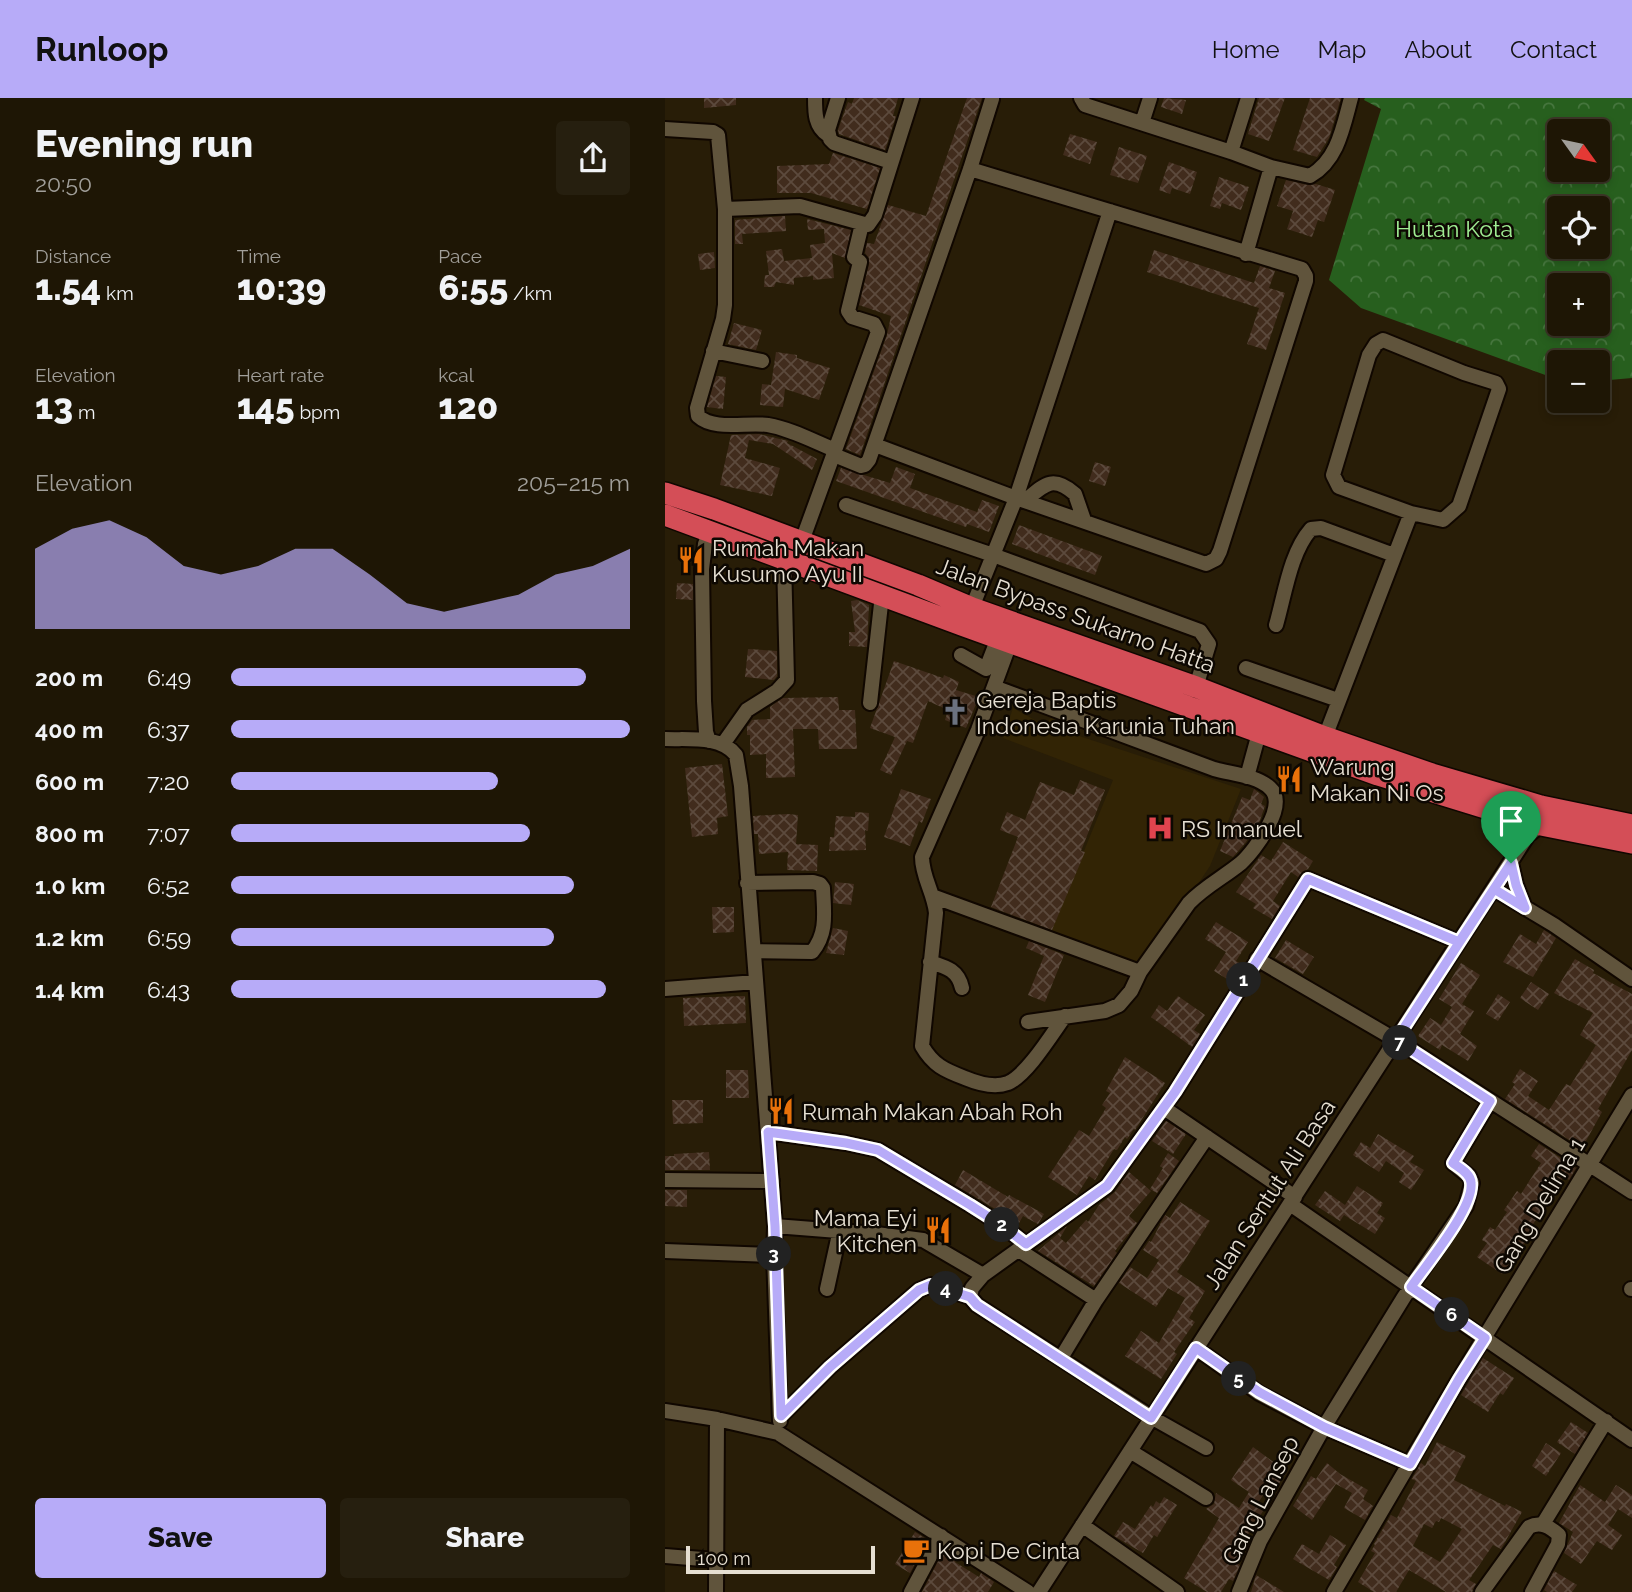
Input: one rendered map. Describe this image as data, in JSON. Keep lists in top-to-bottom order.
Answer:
{
  "streets": {
    "highway": ["Jalan Bypass Sukarno Hatta"],
    "street": ["Jalan Sentut Ali Basa", "Gang Delima 1", "Gang Lansep"]
  },
  "crossings": [
    ["Jalan Bypass Sukarno Hatta", "Jalan Sentut Ali Basa"]
  ],
  "parks": ["Hutan Kota"],
  "places": {
    "restaurant": [
      "Rumah Makan Kusumo Ayu II",
      "Warung Makan Ni Os",
      "Rumah Makan Abah Roh",
      "Mama Eyi Kitchen"
    ],
    "church": ["Gereja Baptis Indonesia Karunia Tuhan"],
    "hospital": ["RS Imanuel"],
    "cafe": ["Kopi De Cinta"]
  },
  "scale_bar": "100 m",
  "north": "bottom right",
  "page": {
    "header": "Runloop",
    "nav": [
      "Home",
      "Map",
      "About",
      "Contact"
    ],
    "heading": ["Evening run", "20:50"],
    "map_buttons": ["+", "−"],
    "stats": [
      ["Distance", "1.54 km"],
      ["Time", "10:39"],
      ["Pace", "6:55 /km"],
      ["Elevation", "13 m"],
      ["Heart rate", "145 bpm"],
      ["kcal", "120"]
    ],
    "chart": ["Elevation", "205–215 m"],
    "list": [
      {
        "name": "200 m",
        "note": "6:49"
      },
      {
        "name": "400 m",
        "note": "6:37"
      },
      {
        "name": "600 m",
        "note": "7:20"
      },
      {
        "name": "800 m",
        "note": "7:07"
      },
      {
        "name": "1.0 km",
        "note": "6:52"
      },
      {
        "name": "1.2 km",
        "note": "6:59"
      },
      {
        "name": "1.4 km",
        "note": "6:43"
      }
    ],
    "pins": [
      "1",
      "7",
      "2",
      "3",
      "4",
      "6",
      "5"
    ],
    "buttons": ["Save", "Share"],
    "scale": "100 m"
  }
}
